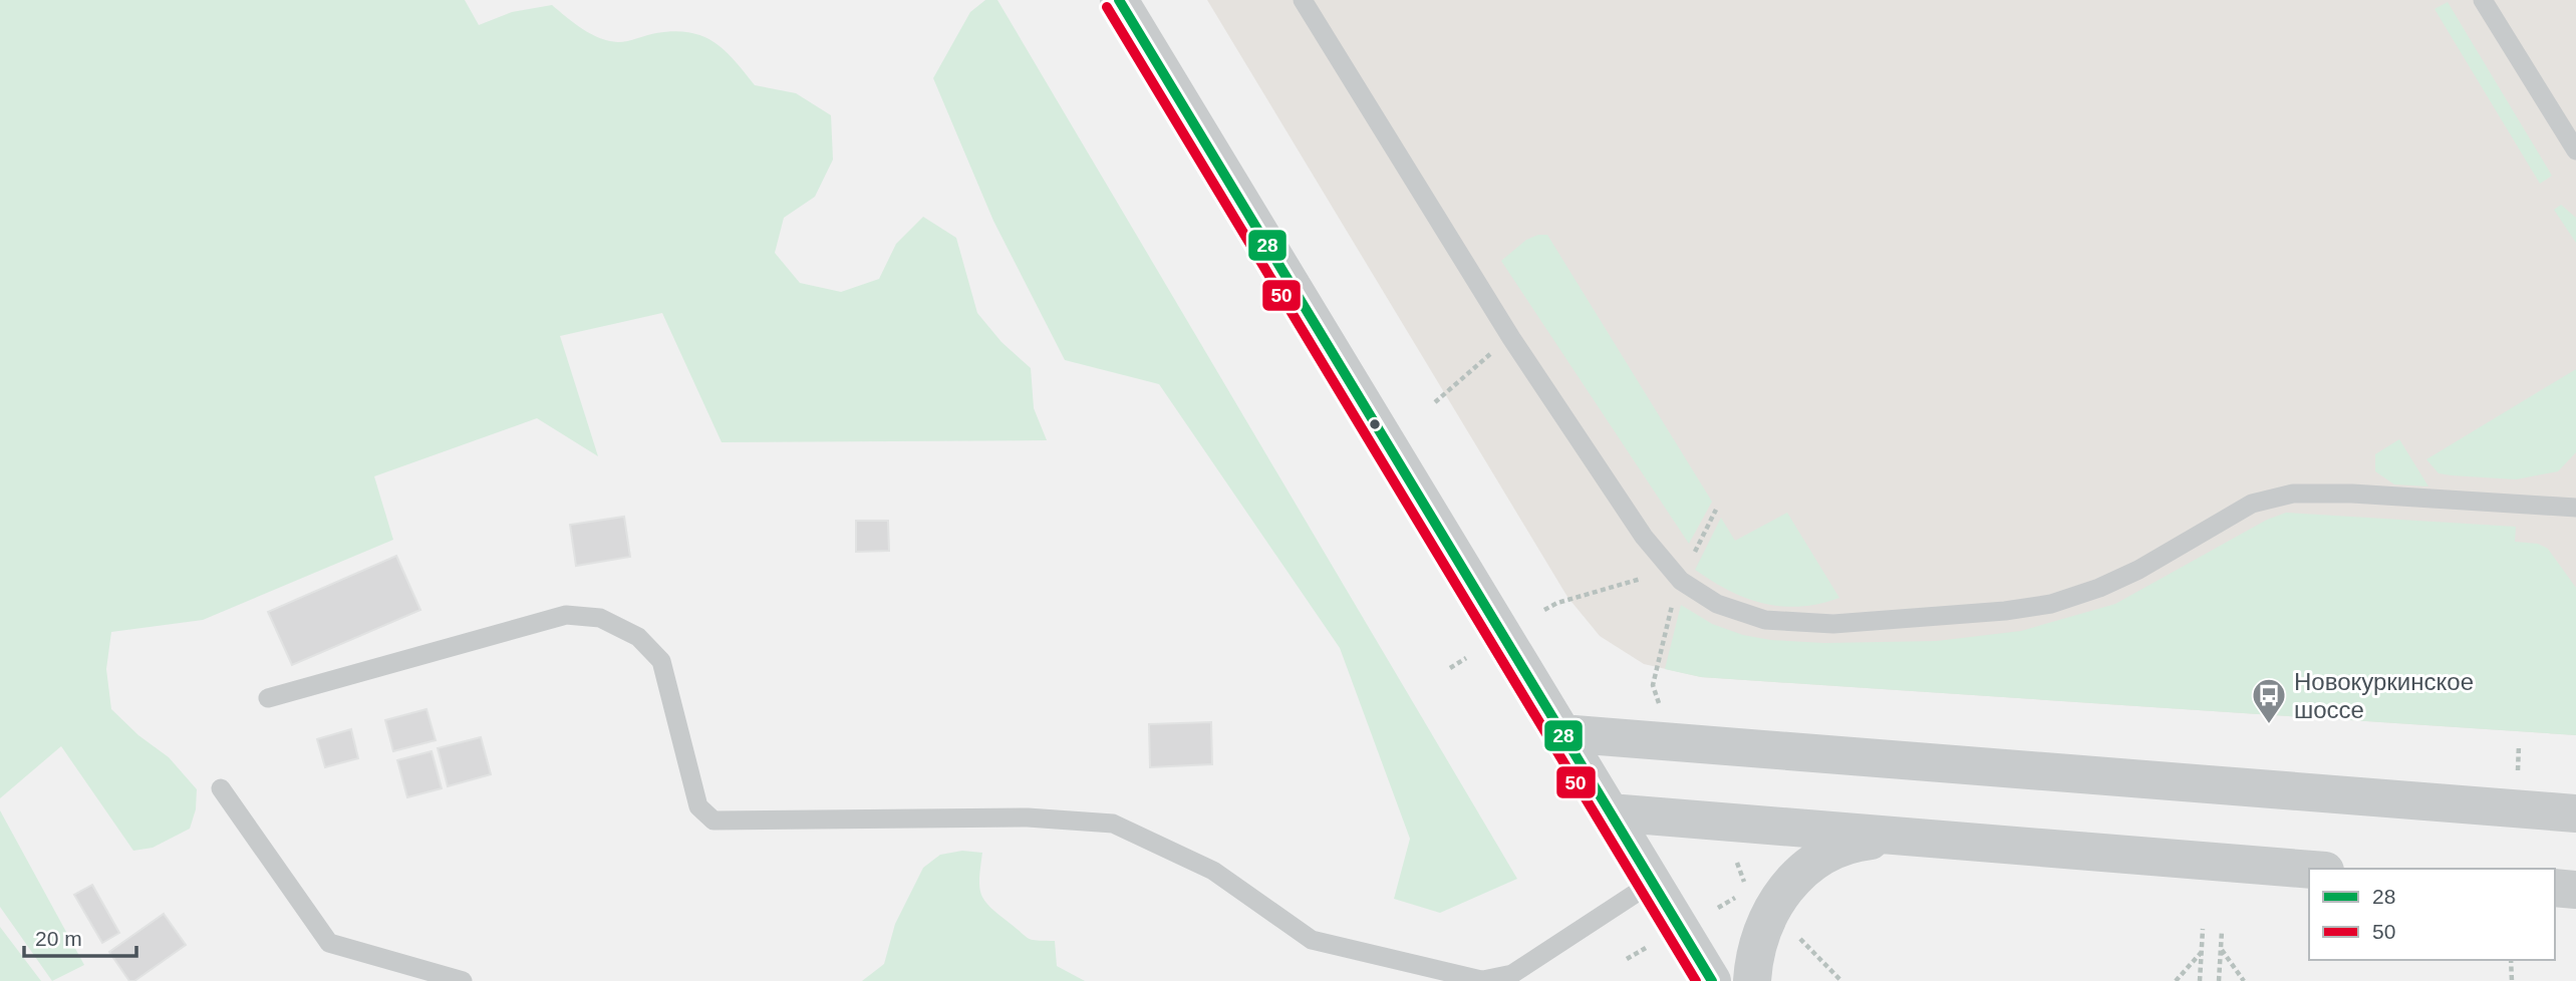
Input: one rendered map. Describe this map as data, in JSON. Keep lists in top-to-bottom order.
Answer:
{
  "places": {
    "bus stop": ["Новокуркинское шоссе"]
  },
  "lines": ["transit line 28", "transit line 50"],
  "legend": ["28", "50"],
  "scale_bar": "20 m"
}
